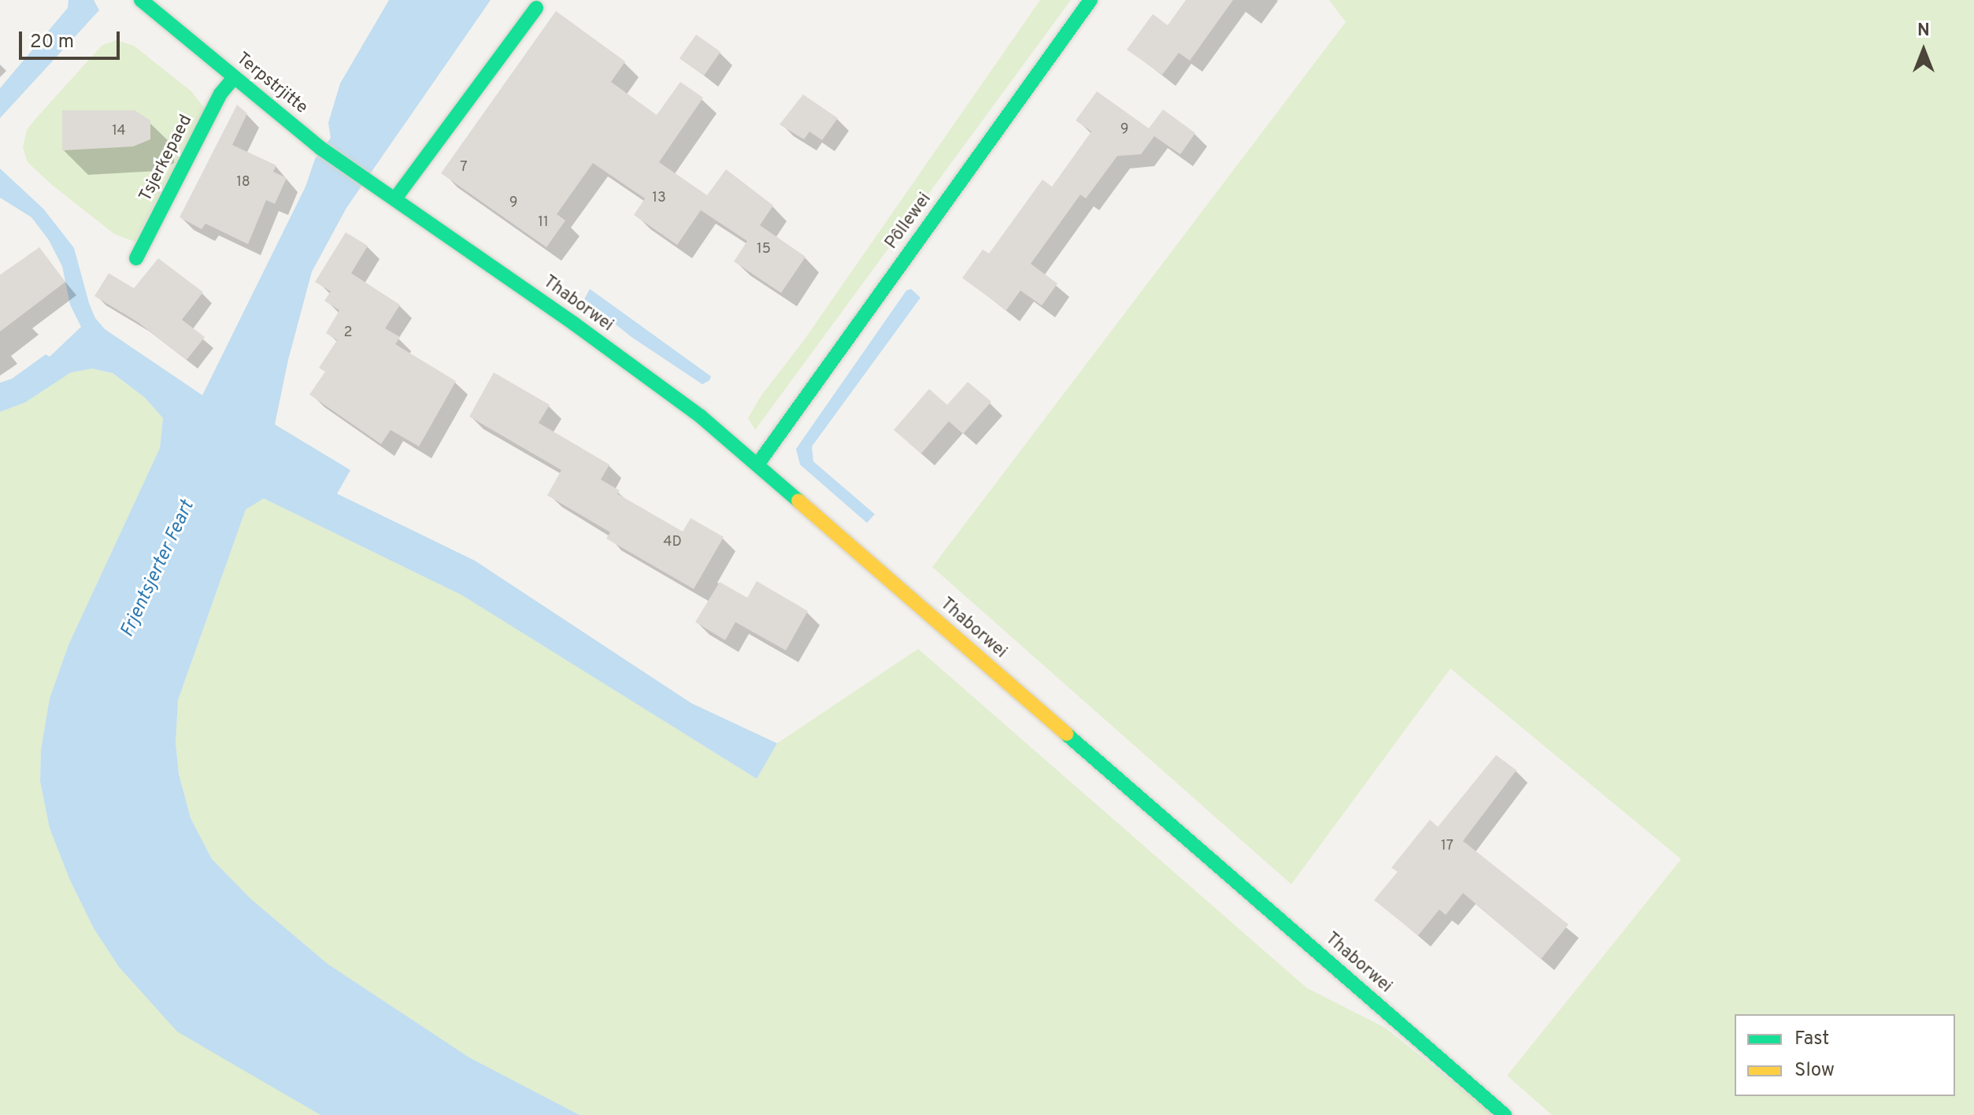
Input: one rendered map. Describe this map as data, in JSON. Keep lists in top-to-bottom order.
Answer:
{
  "streets": {
    "street": [
      "Terpstrjitte",
      "Tsjerkepaed",
      "Pôllewei",
      "Thaborwei"
    ]
  },
  "crossings": [
    ["Terpstrjitte", "Tsjerkepaed"],
    ["Terpstrjitte", "Thaborwei"],
    ["Pôllewei", "Thaborwei"]
  ],
  "water": ["Frjentsjerter Feart"],
  "house_numbers": [
    "9",
    "14",
    "7",
    "18",
    "13",
    "9",
    "11",
    "15",
    "2",
    "4D",
    "17"
  ],
  "legend": ["Fast", "Slow"],
  "scale_bar": "20 m",
  "north": "top"
}
